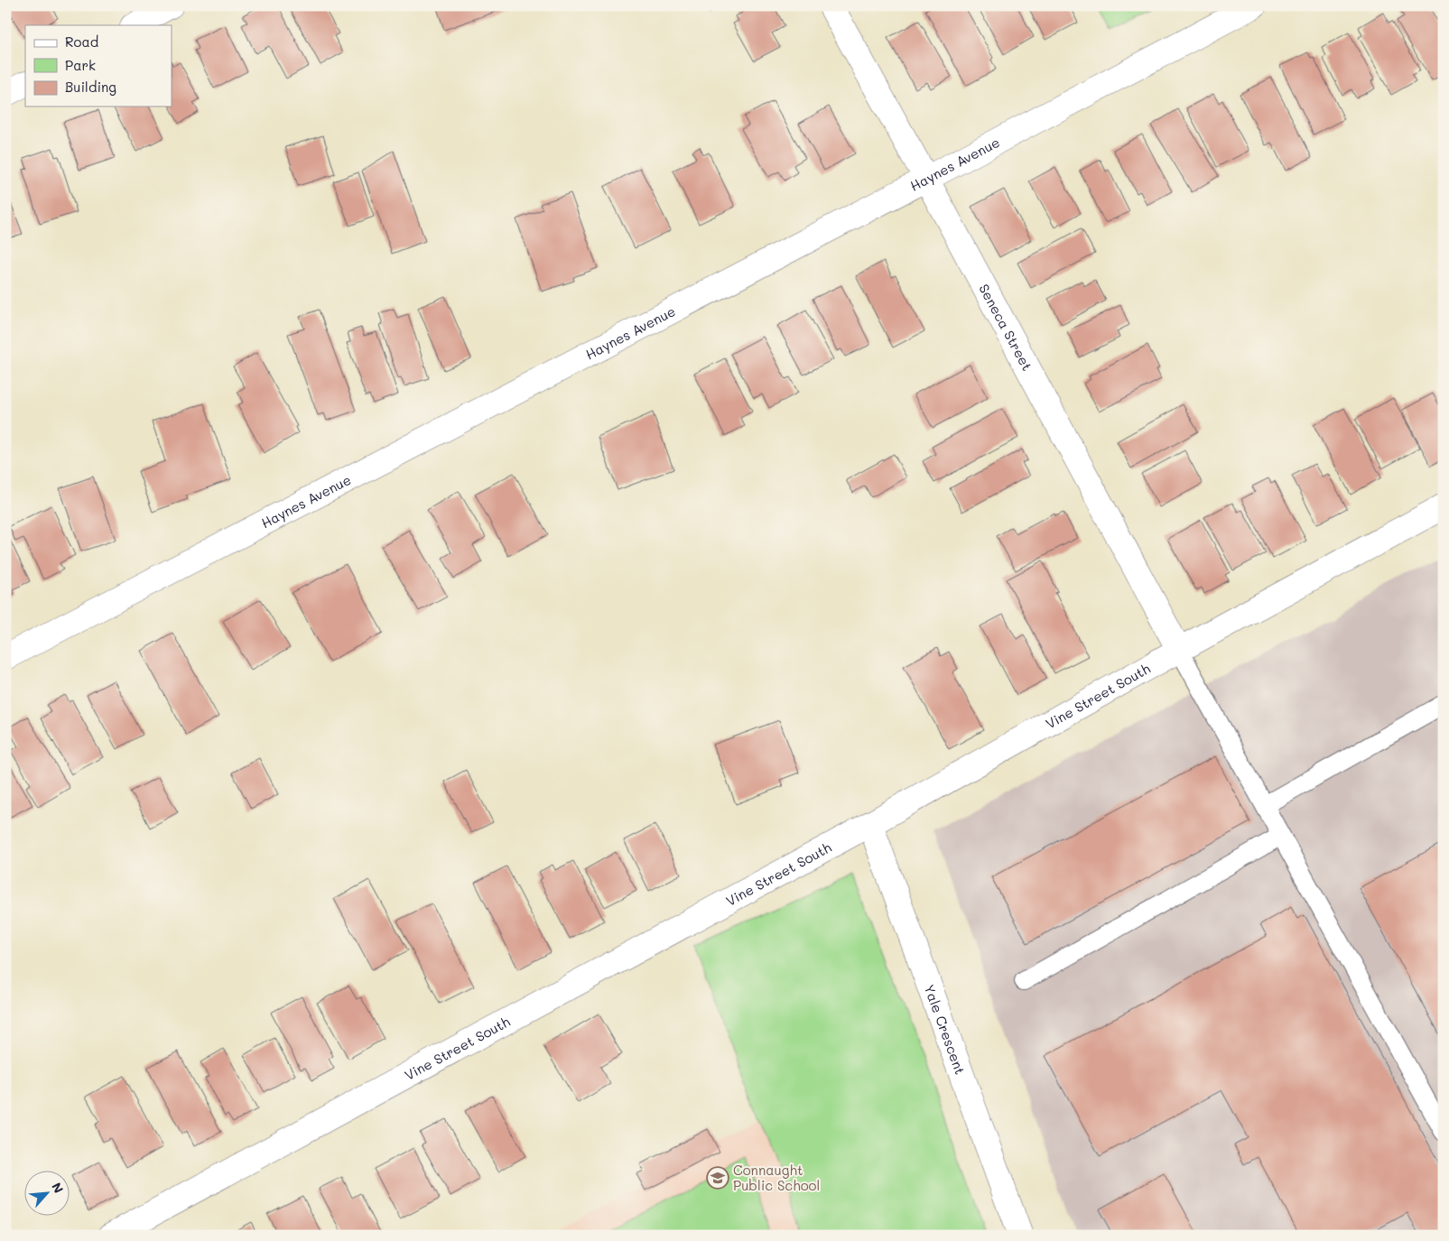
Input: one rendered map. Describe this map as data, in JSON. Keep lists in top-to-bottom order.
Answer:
{
  "streets": {
    "street": [
      "Haynes Avenue",
      "Seneca Street",
      "Vine Street South",
      "Yale Crescent"
    ]
  },
  "crossings": [
    ["Haynes Avenue", "Seneca Street"],
    ["Seneca Street", "Vine Street South"],
    ["Vine Street South", "Yale Crescent"]
  ],
  "places": {
    "school or university": ["Connaught Public School"]
  },
  "legend": ["Road", "Park", "Building"],
  "north": "top right"
}
